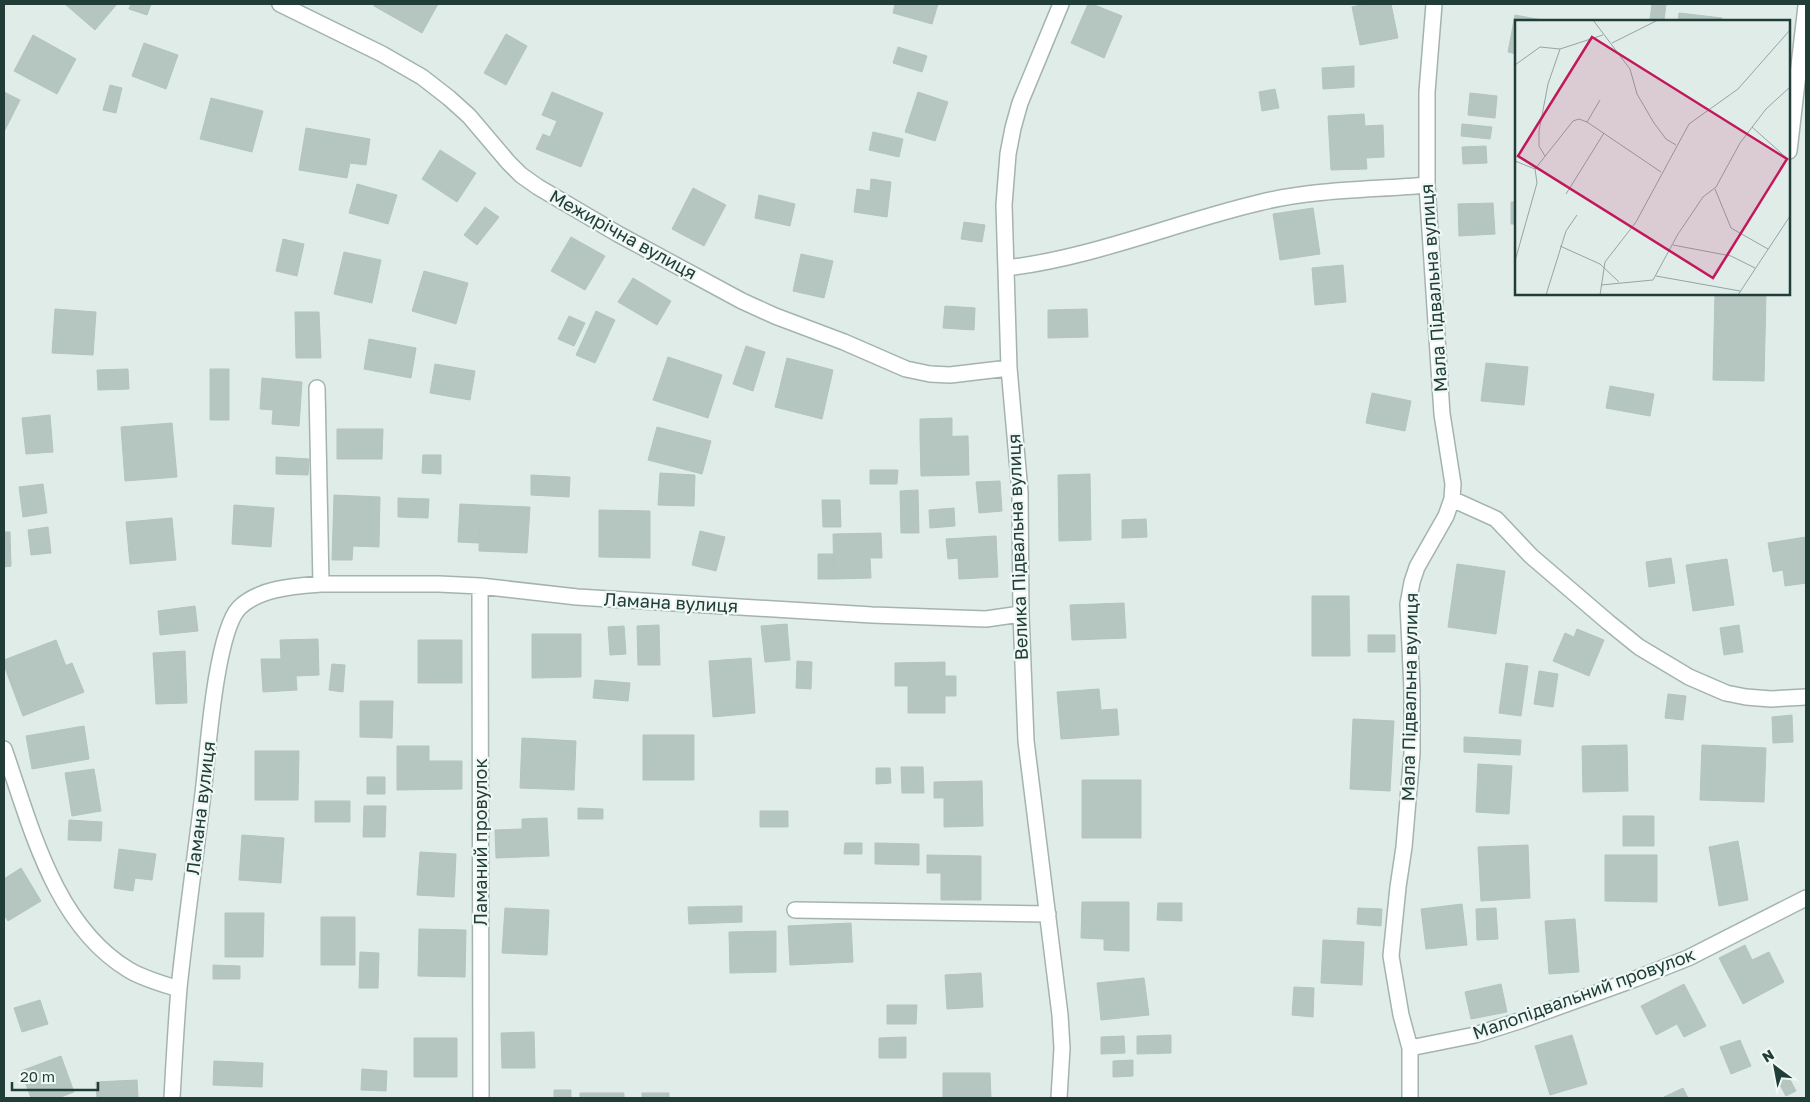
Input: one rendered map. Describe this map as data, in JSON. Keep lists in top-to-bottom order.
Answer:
{
  "streets": {
    "street": [
      "Межирічна вулиця",
      "Мала Підвальна вулиця",
      "Велика Підвальна вулиця",
      "Ламана вулиця",
      "Ламаний провулок",
      "Малопідвальний провулок"
    ]
  },
  "crossings": [
    ["Межирічна вулиця", "Велика Підвальна вулиця"],
    ["Мала Підвальна вулиця", "Малопідвальний провулок"],
    ["Велика Підвальна вулиця", "Ламана вулиця"],
    ["Ламана вулиця", "Ламаний провулок"]
  ],
  "scale_bar": "20 m",
  "north": "top left"
}
